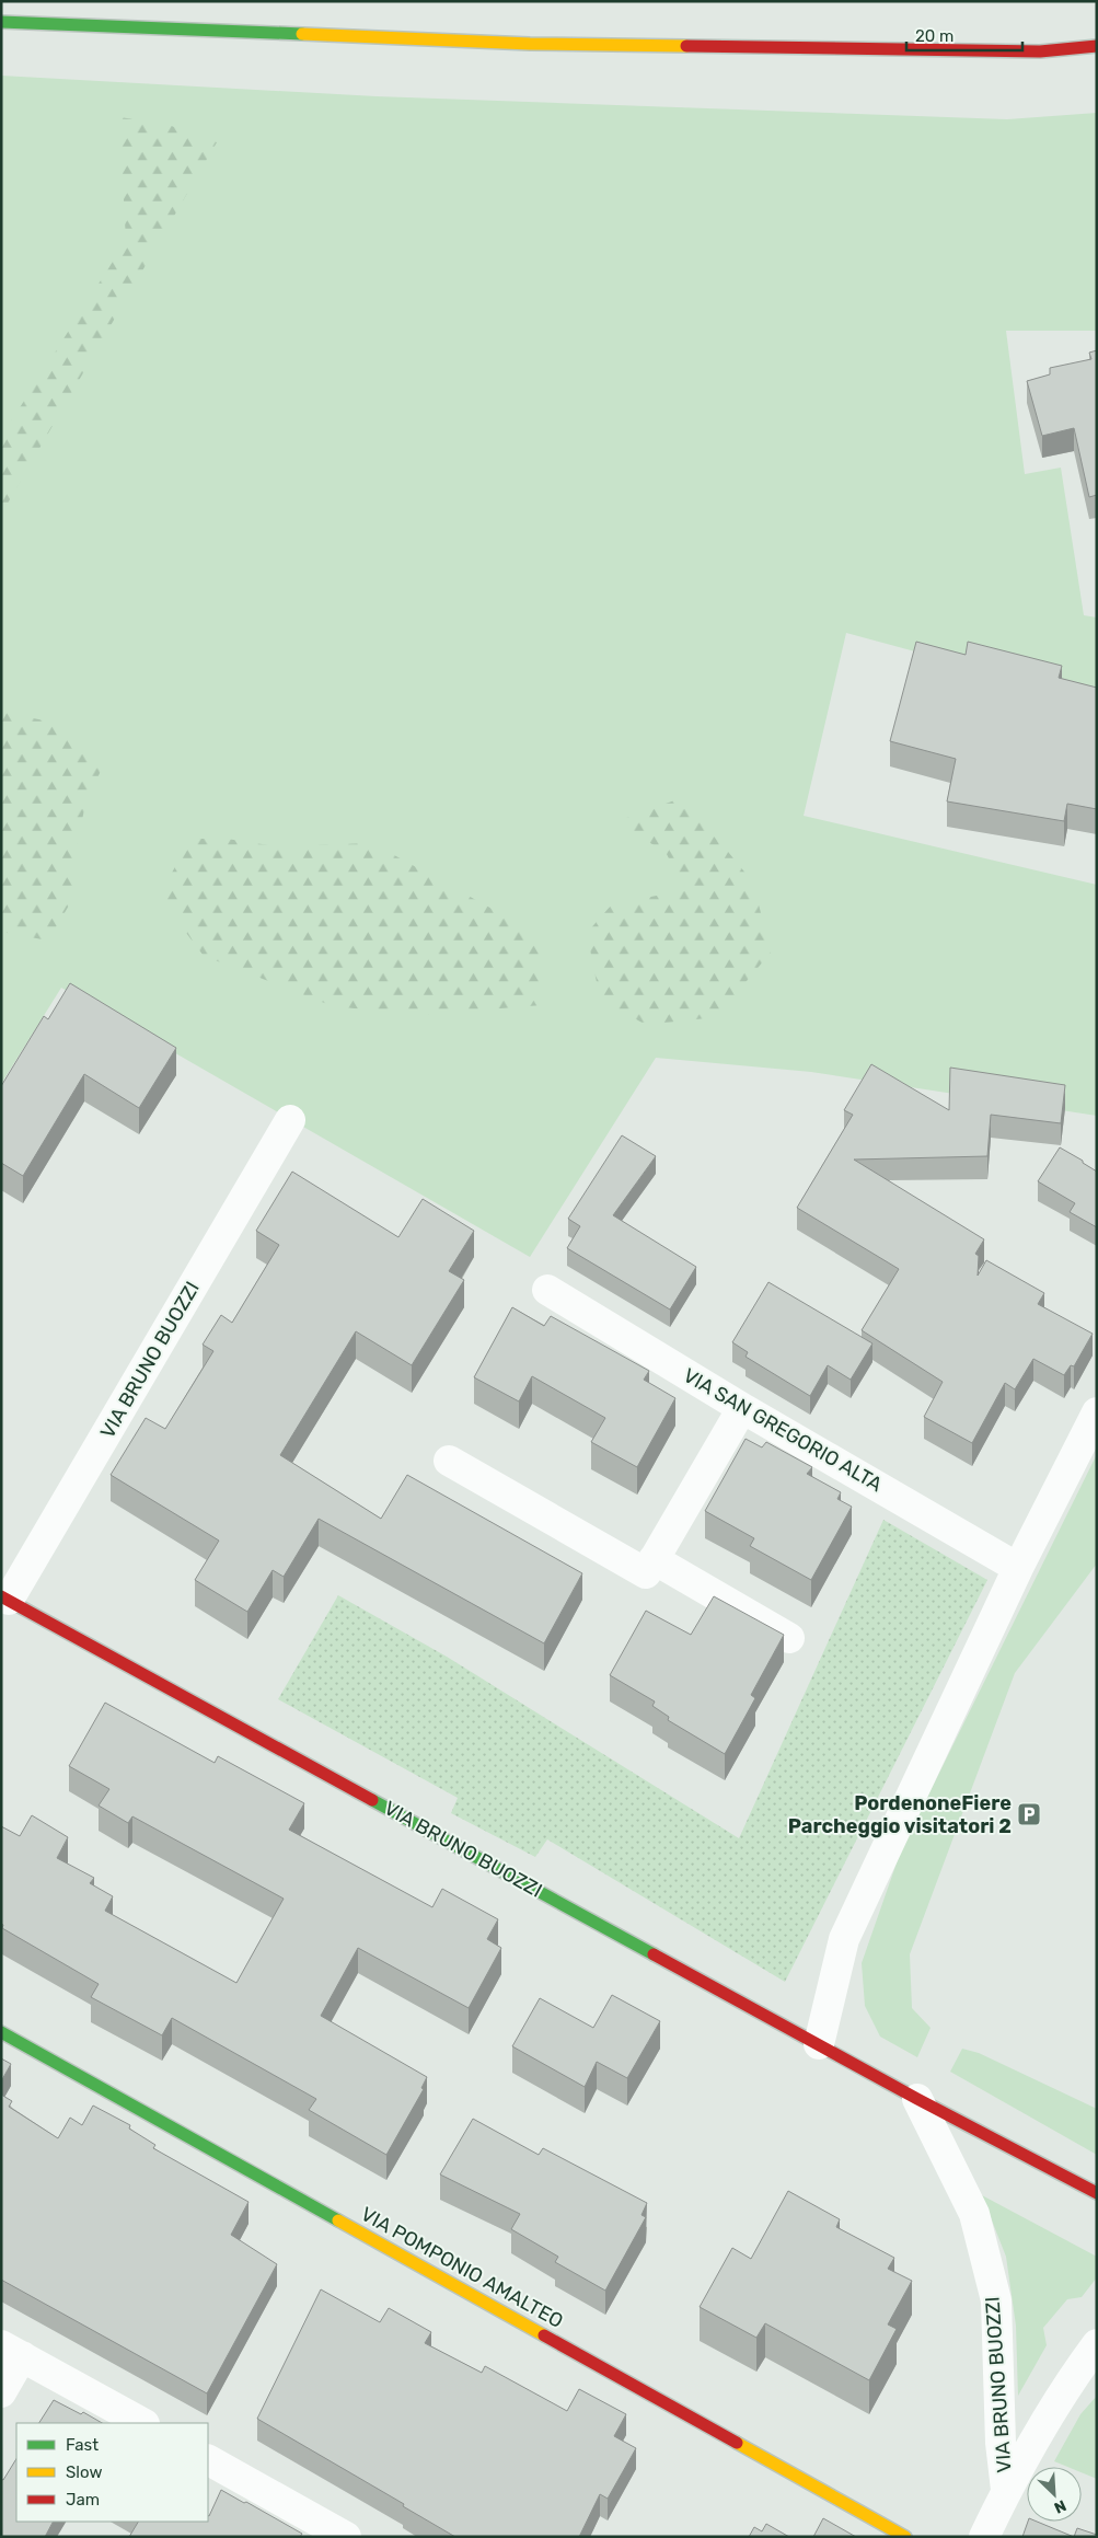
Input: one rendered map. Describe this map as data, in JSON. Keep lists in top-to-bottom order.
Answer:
{
  "streets": {
    "street": ["VIA BRUNO BUOZZI", "VIA SAN GREGORIO ALTA", "VIA POMPONIO AMALTEO"]
  },
  "places": {
    "parking": ["PordenoneFiere Parcheggio visitatori 2"]
  },
  "legend": ["Fast", "Slow", "Jam"],
  "scale_bar": "20 m",
  "north": "bottom right"
}
